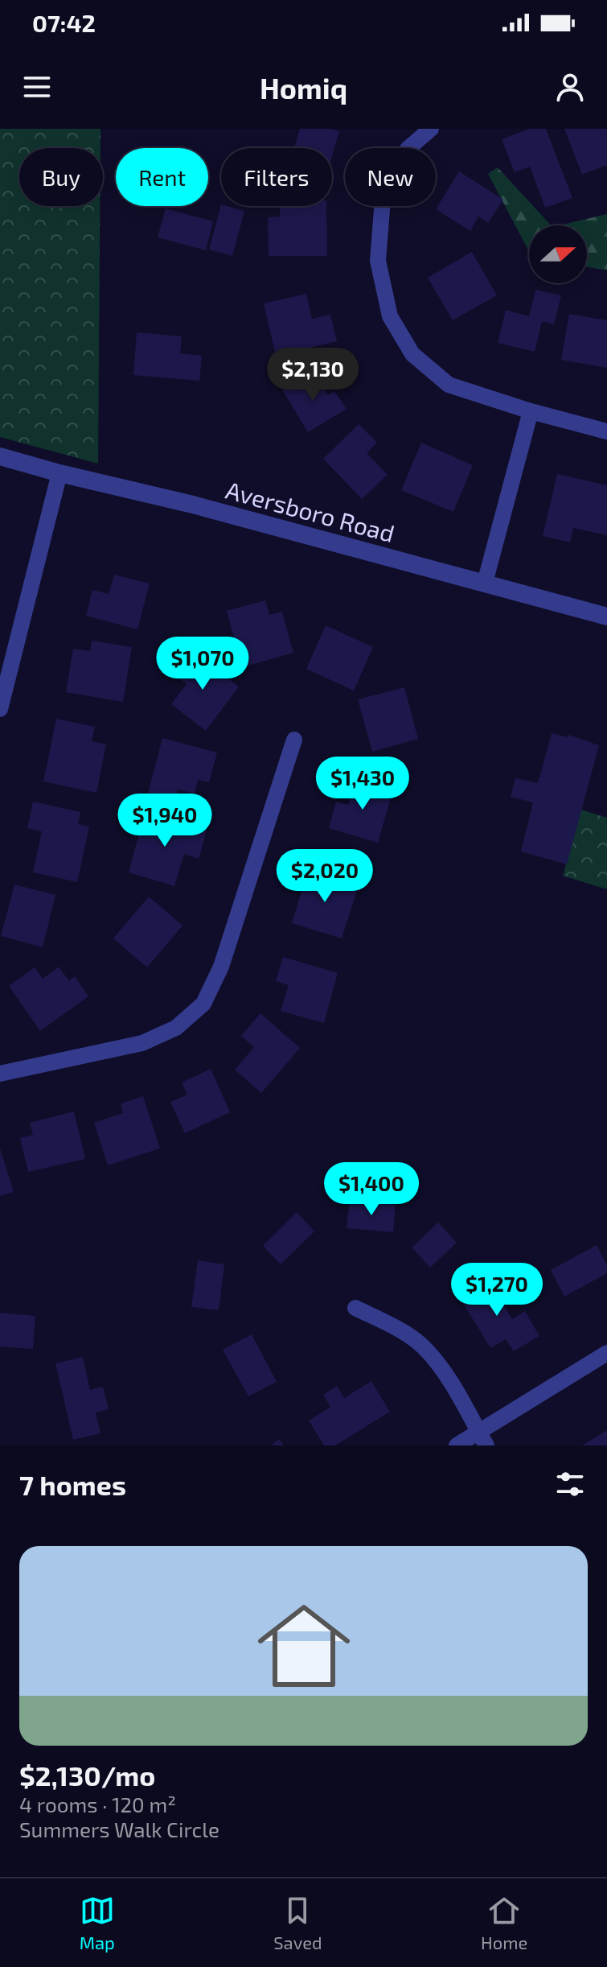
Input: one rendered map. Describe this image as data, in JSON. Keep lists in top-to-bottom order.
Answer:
{
  "streets": {
    "street": ["Aversboro Road"]
  },
  "north": "right",
  "page": {
    "status": "07:42",
    "header": "Homiq",
    "chip": [
      "Buy",
      "Rent",
      "Filters",
      "New"
    ],
    "price": [
      "$2,130",
      "$1,070",
      "$1,430",
      "$1,940",
      "$2,020",
      "$1,400",
      "$1,270"
    ],
    "heading": "7 homes",
    "list": [
      {
        "name": "$2,130/mo",
        "note": "4 rooms · 120 m² · Summers Walk Circle"
      }
    ],
    "tabs": ["Map", "Saved", "Home"]
  }
}
